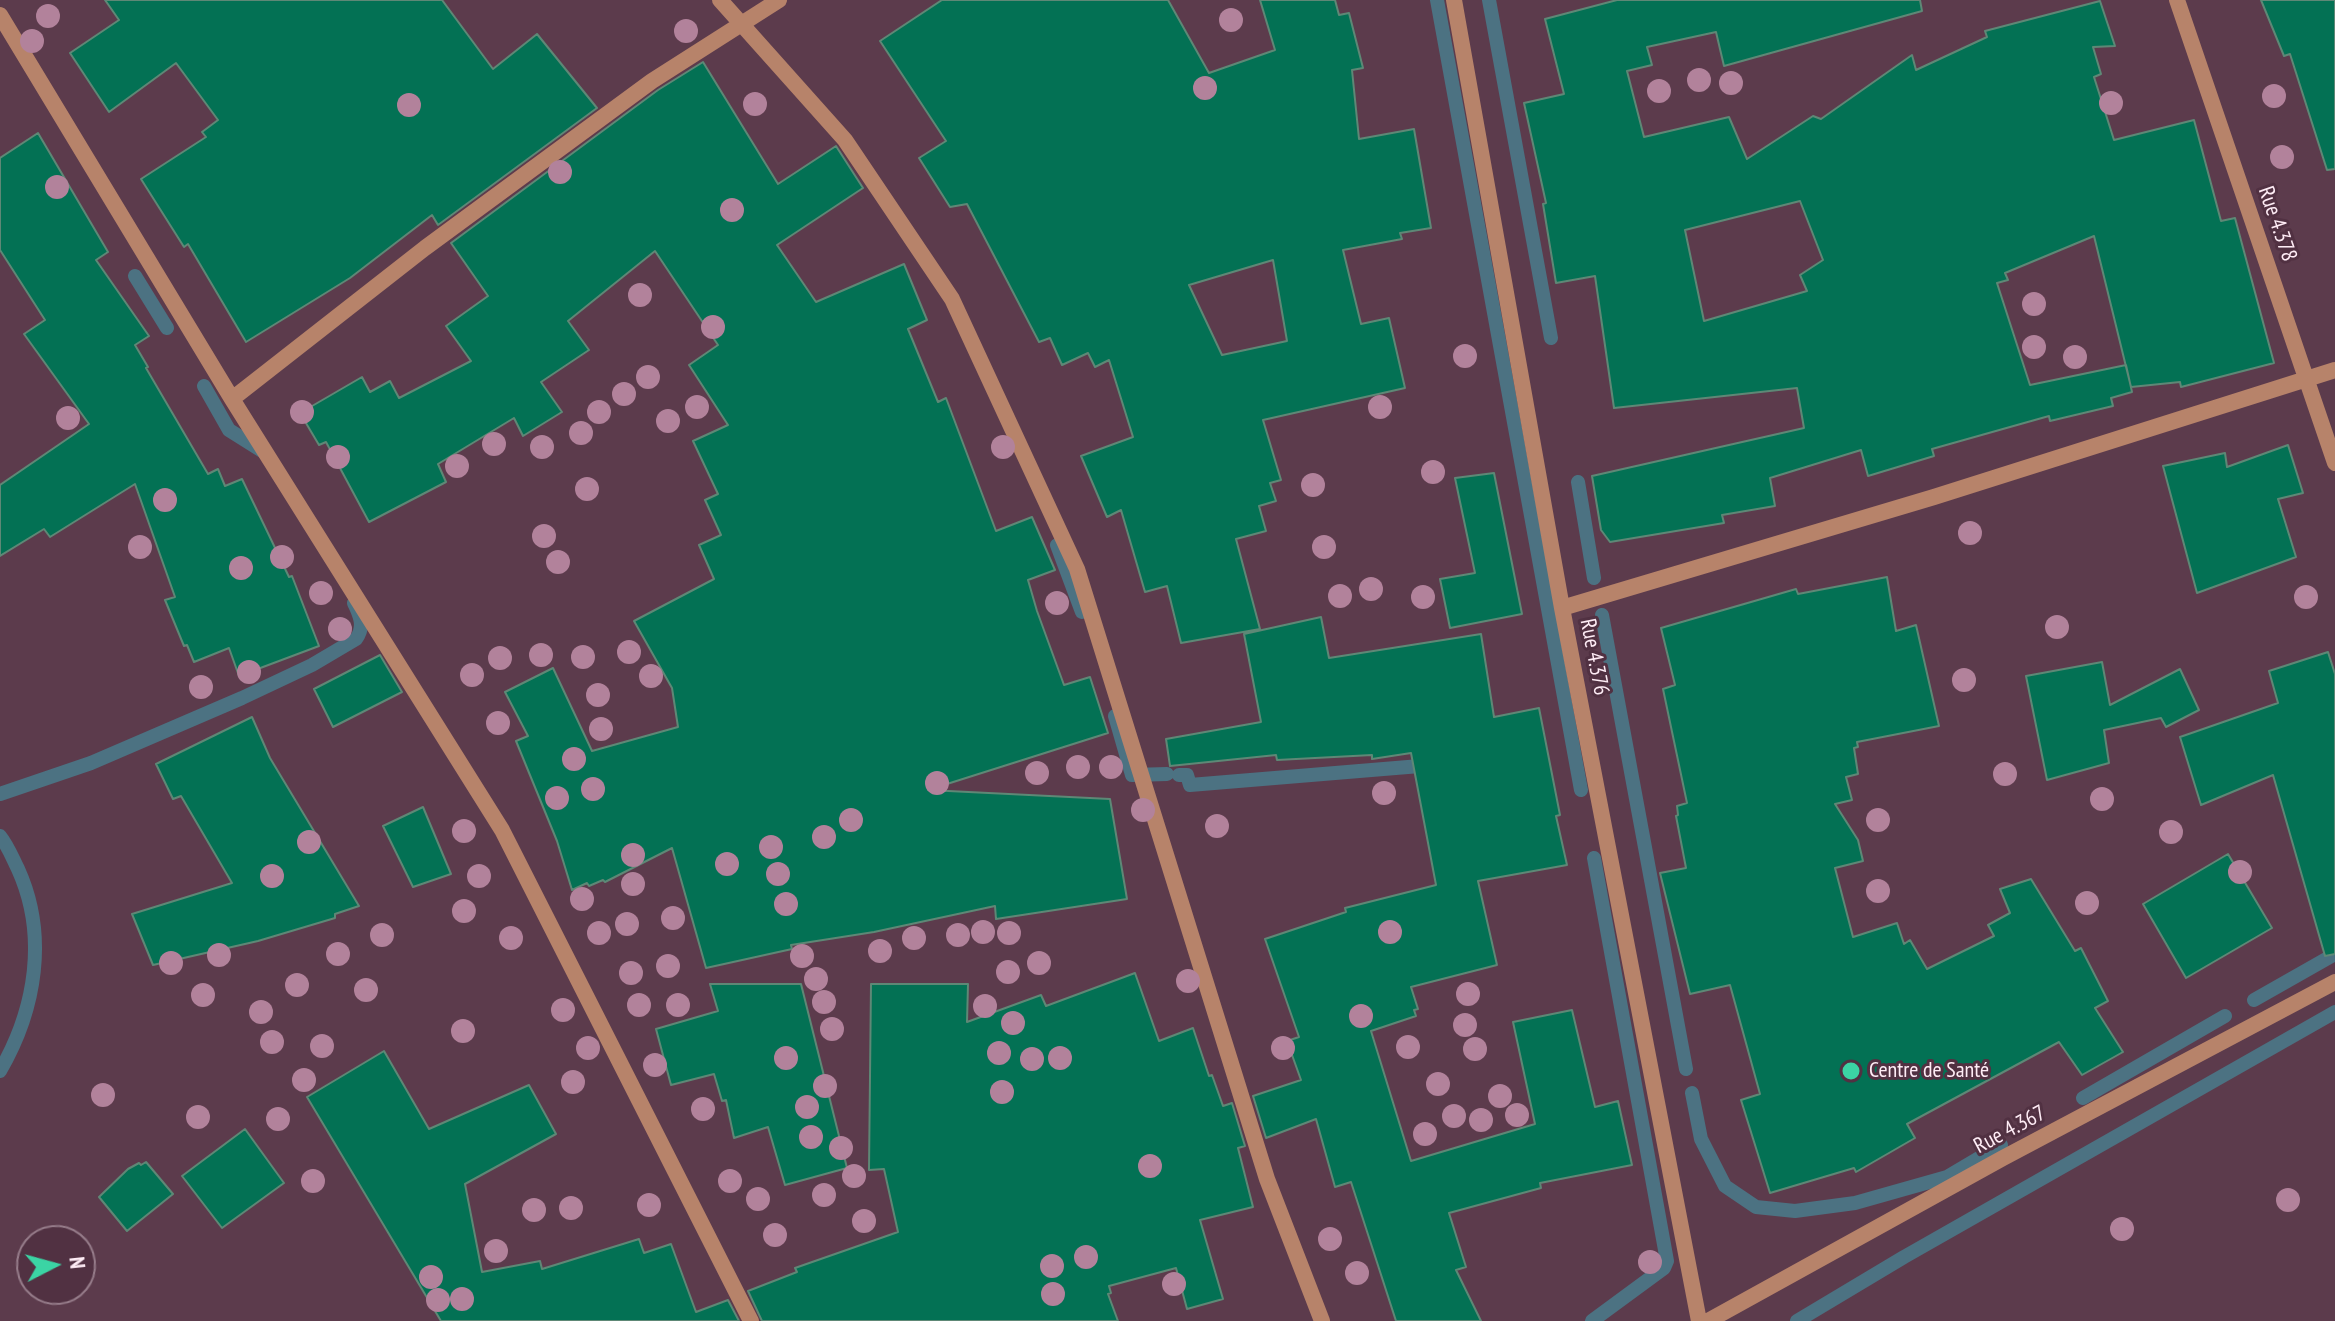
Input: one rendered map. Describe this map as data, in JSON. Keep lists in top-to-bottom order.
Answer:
{
  "streets": {
    "street": ["Rue 4.378", "Rue 4.376", "Rue 4.367"]
  },
  "places": ["Centre de Santé"],
  "north": "right"
}
